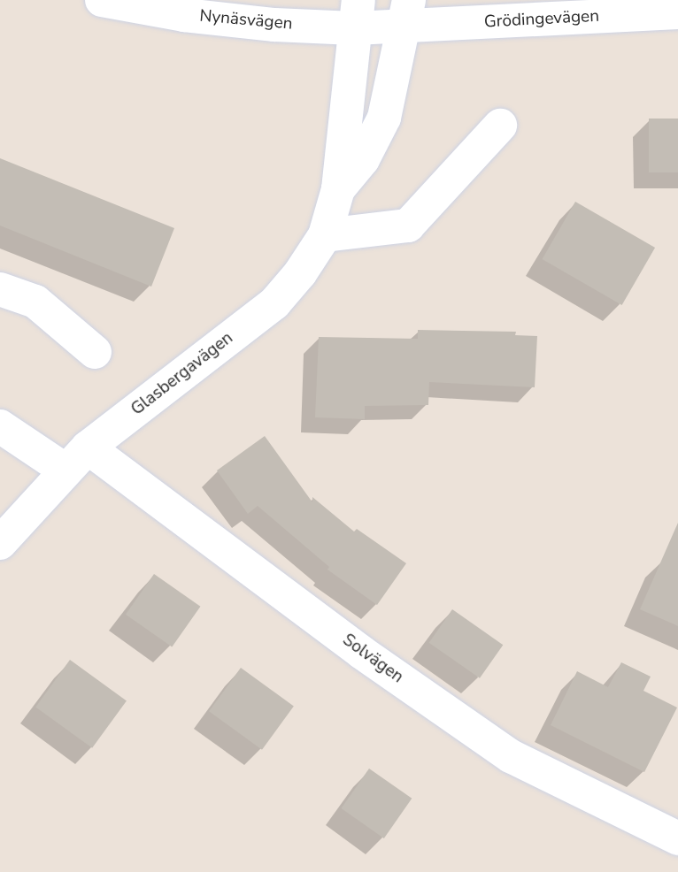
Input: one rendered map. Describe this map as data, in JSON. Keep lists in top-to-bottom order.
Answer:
{
  "streets": {
    "street": [
      "Grödingevägen",
      "Nynäsvägen",
      "Glasbergavägen",
      "Solvägen"
    ]
  },
  "crossings": [
    ["Grödingevägen", "Nynäsvägen"],
    ["Grödingevägen", "Glasbergavägen"],
    ["Nynäsvägen", "Glasbergavägen"],
    ["Glasbergavägen", "Solvägen"]
  ]
}
